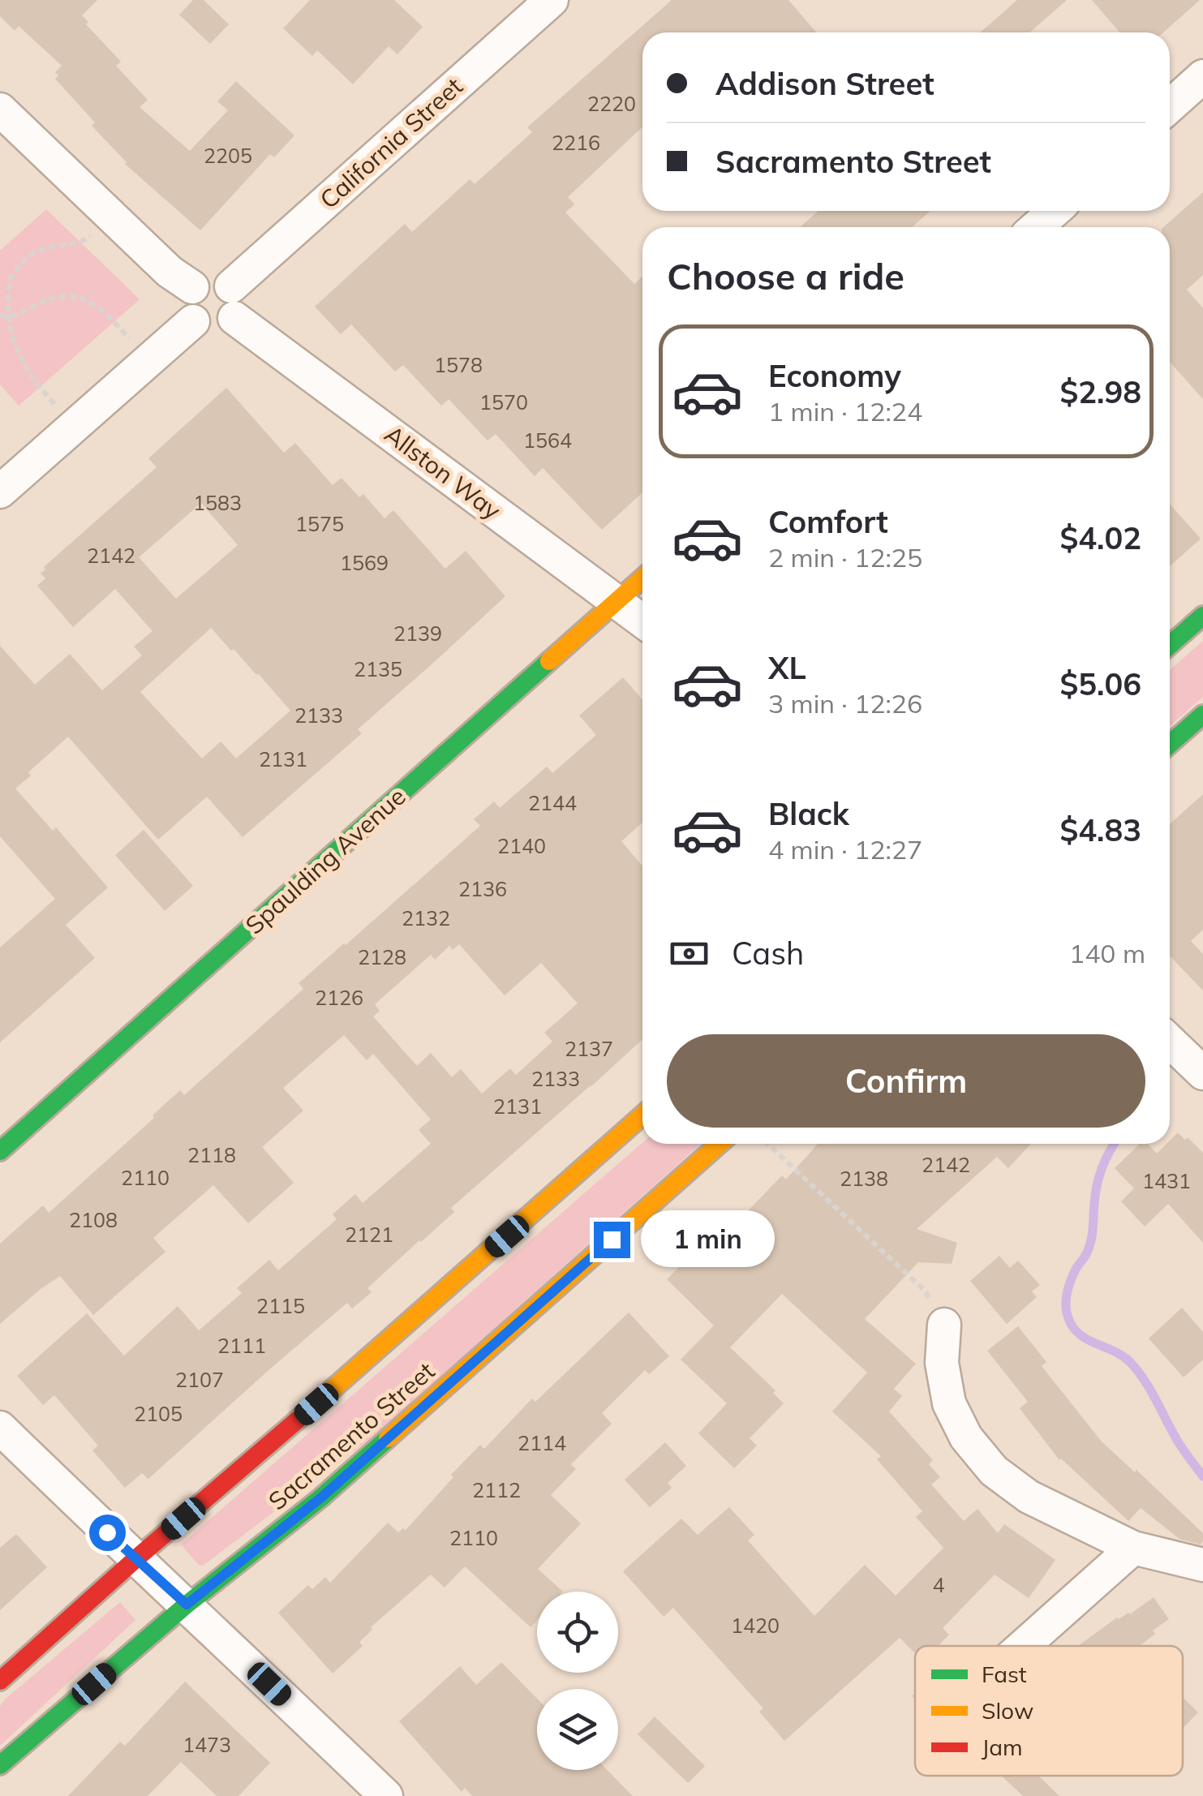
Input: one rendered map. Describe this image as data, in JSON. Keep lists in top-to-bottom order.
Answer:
{
  "streets": {
    "street": [
      "California Street",
      "Allston Way",
      "Spaulding Avenue",
      "Sacramento Street"
    ]
  },
  "crossings": [
    ["California Street", "Allston Way"],
    ["Allston Way", "Spaulding Avenue"]
  ],
  "house_numbers": [
    "2220",
    "2216",
    "2205",
    "1578",
    "1570",
    "1564",
    "1583",
    "1575",
    "2142",
    "1569",
    "2139",
    "2135",
    "2133",
    "2131",
    "2144",
    "2140",
    "2136",
    "2132",
    "2128",
    "2126",
    "2137",
    "2133",
    "2131",
    "2118",
    "2142",
    "2110",
    "2138",
    "1431",
    "2108",
    "2121",
    "2115",
    "2111",
    "2107",
    "2105",
    "2114",
    "2112",
    "2110",
    "4",
    "1420",
    "1473"
  ],
  "legend": ["Fast", "Slow", "Jam"],
  "page": {
    "banner": ["Addison Street", "Sacramento Street"],
    "heading": "Choose a ride",
    "list": [
      {
        "name": "Economy",
        "note": "1 min · 12:24",
        "value": "$2.98"
      },
      {
        "name": "Comfort",
        "note": "2 min · 12:25",
        "value": "$4.02"
      },
      {
        "name": "XL",
        "note": "3 min · 12:26",
        "value": "$5.06"
      },
      {
        "name": "Black",
        "note": "4 min · 12:27",
        "value": "$4.83"
      }
    ],
    "pay": ["Cash", "140 m"],
    "buttons": "Confirm",
    "bubble": "1 min"
  }
}
